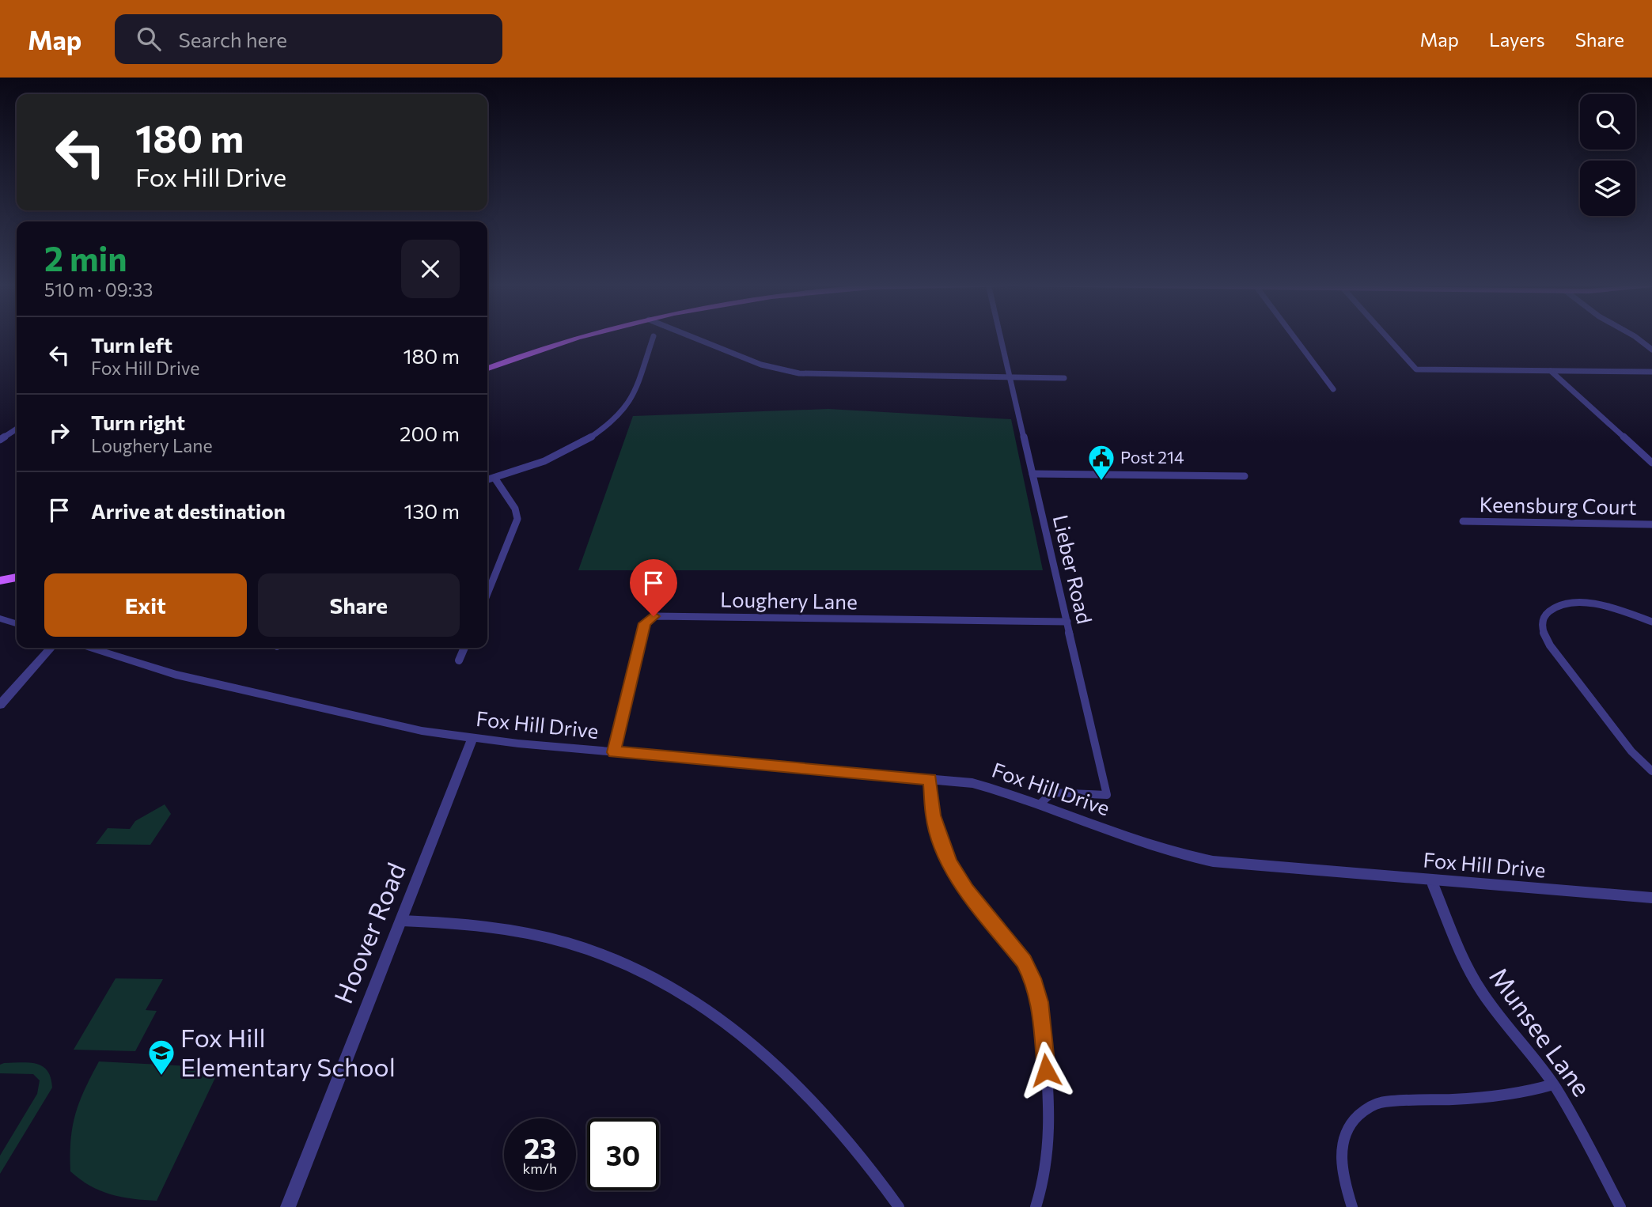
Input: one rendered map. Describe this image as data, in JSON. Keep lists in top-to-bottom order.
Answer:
{
  "streets": {
    "street": [
      "Keensburg Court",
      "Lieber Road",
      "Loughery Lane",
      "Fox Hill Drive",
      "Hoover Road",
      "Munsee Lane"
    ]
  },
  "crossings": [
    ["Lieber Road", "Loughery Lane"],
    ["Lieber Road", "Fox Hill Drive"],
    ["Loughery Lane", "Fox Hill Drive"],
    ["Fox Hill Drive", "Hoover Road"],
    ["Fox Hill Drive", "Munsee Lane"]
  ],
  "places": {
    "public building": ["Post 214"],
    "school or university": ["Fox Hill Elementary School"]
  },
  "page": {
    "header": "Map",
    "search": "Search here",
    "nav": ["Map", "Layers", "Share"],
    "turn": ["180 m", "Fox Hill Drive"],
    "heading": ["2 min", "510 m · 09:33"],
    "list": [
      {
        "name": "Turn left",
        "note": "Fox Hill Drive",
        "value": "180 m"
      },
      {
        "name": "Turn right",
        "note": "Loughery Lane",
        "value": "200 m"
      },
      {
        "name": "Arrive at destination",
        "value": "130 m"
      }
    ],
    "buttons": ["Exit", "Share"],
    "speed": "23 km/h",
    "limit": "30"
  }
}
